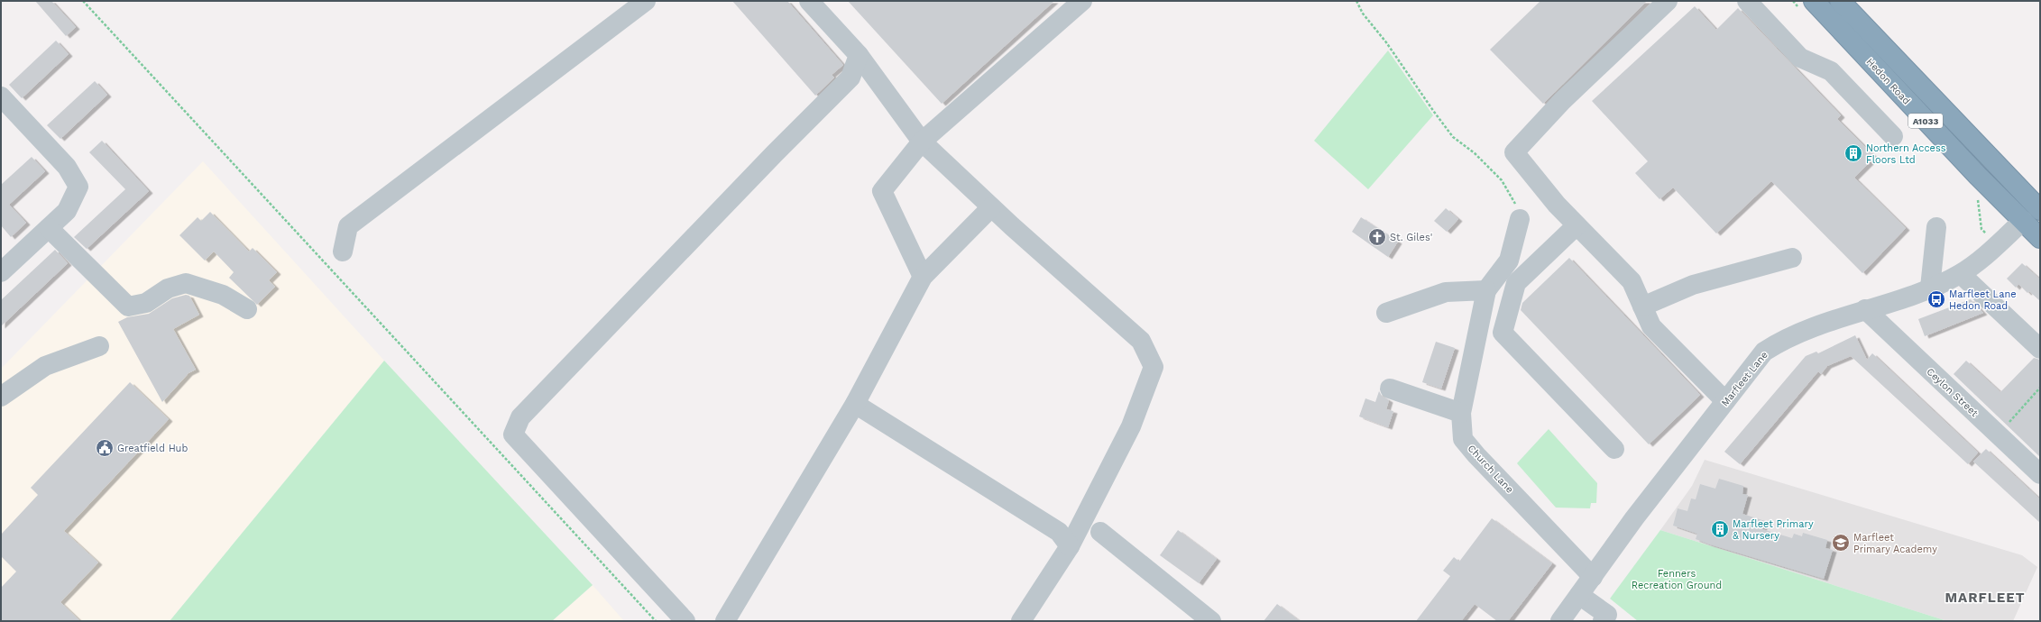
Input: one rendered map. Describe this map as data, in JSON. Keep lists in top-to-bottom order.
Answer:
{
  "streets": {
    "highway": ["Hedon Road", "A1033"],
    "street": ["Marfleet Lane", "Ceylon Street", "Church Lane"]
  },
  "crossings": [
    ["Hedon Road", "Marfleet Lane"],
    ["Marfleet Lane", "Ceylon Street"],
    ["Marfleet Lane", "Church Lane"]
  ],
  "districts": ["MARFLEET"],
  "parks": ["Fenners Recreation Ground"],
  "places": {
    "building": ["Northern Access Floors Ltd", "Marfleet Primary & Nursery"],
    "church": ["St. Giles'"],
    "bus stop": ["Marfleet Lane Hedon Road"],
    "public building": ["Greatfield Hub"],
    "school or university": ["Marfleet Primary Academy"]
  }
}
